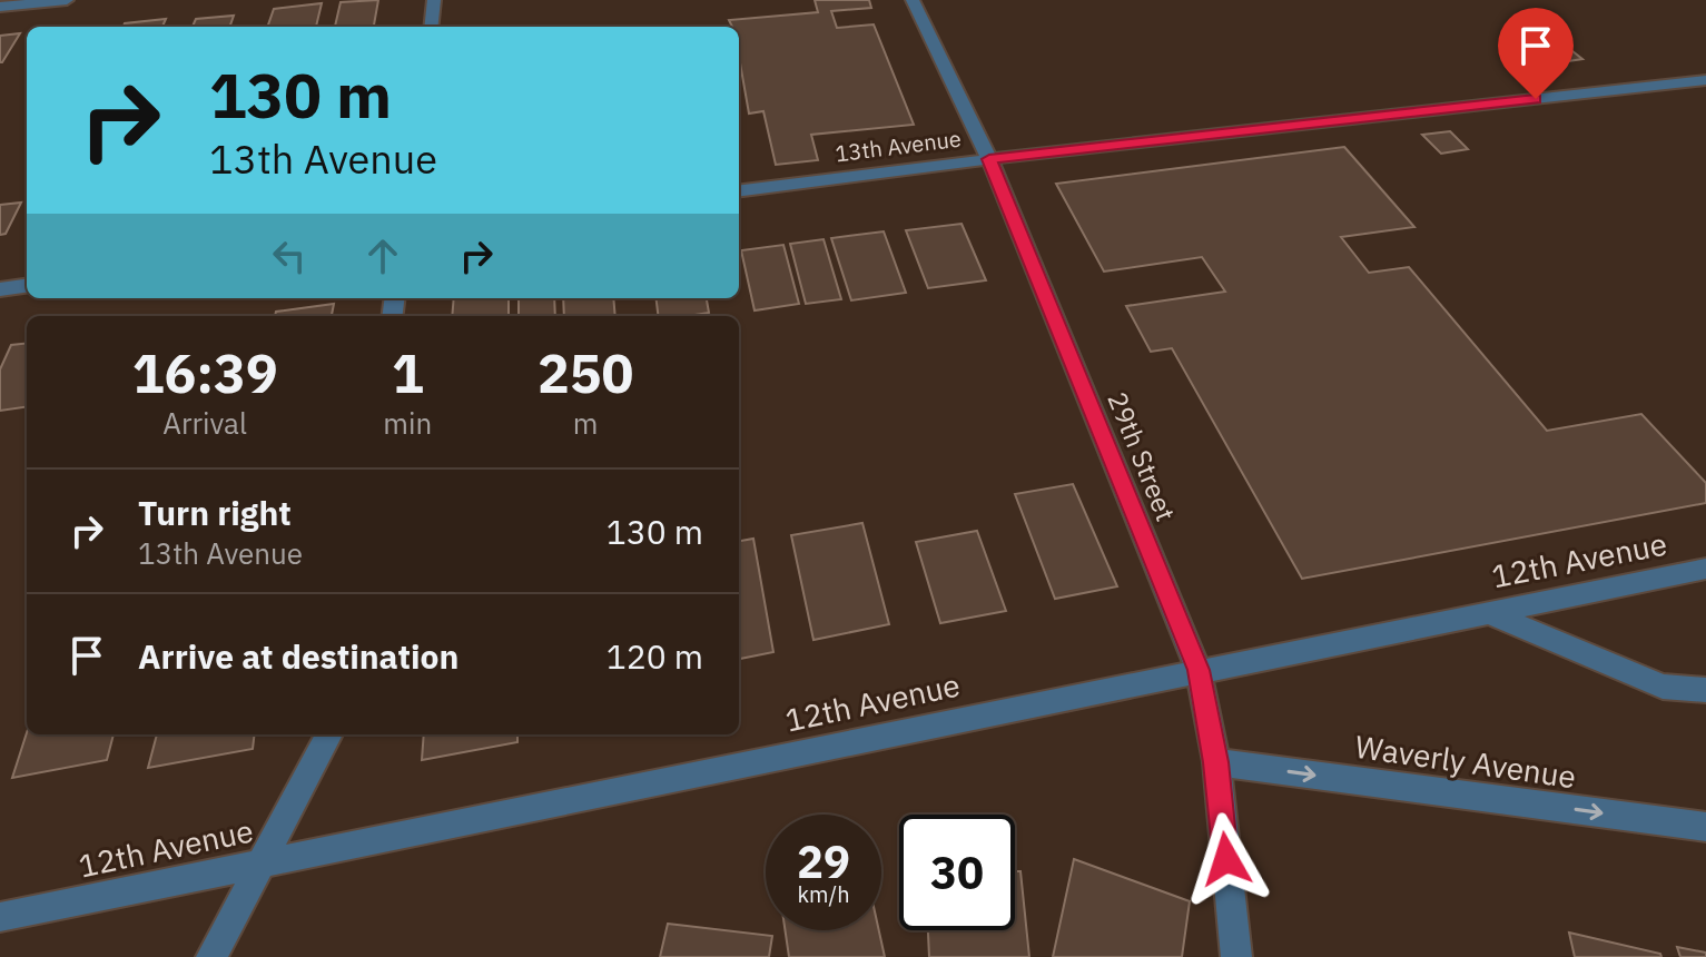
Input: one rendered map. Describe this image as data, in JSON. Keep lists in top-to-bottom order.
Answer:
{
  "streets": {
    "street": [
      "13th Avenue",
      "29th Street",
      "12th Avenue",
      "Waverly Avenue"
    ]
  },
  "crossings": [
    ["13th Avenue", "29th Street"],
    ["29th Street", "12th Avenue"],
    ["29th Street", "Waverly Avenue"]
  ],
  "page": {
    "turn": ["130 m", "13th Avenue"],
    "eta": [
      "16:39",
      "Arrival",
      "1",
      "min",
      "250",
      "m"
    ],
    "list": [
      {
        "name": "Turn right",
        "note": "13th Avenue",
        "value": "130 m"
      },
      {
        "name": "Arrive at destination",
        "value": "120 m"
      }
    ],
    "speed": "29 km/h",
    "limit": "30"
  }
}
